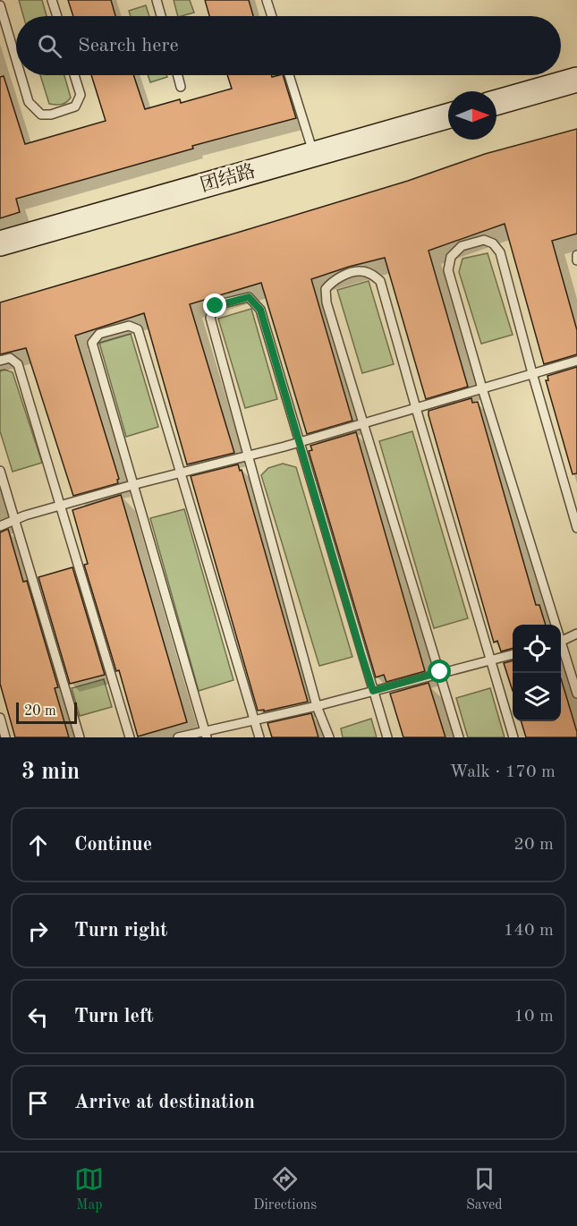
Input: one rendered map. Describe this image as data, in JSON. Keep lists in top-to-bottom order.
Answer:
{
  "streets": {
    "street": ["团结路"]
  },
  "scale_bar": "20 m",
  "north": "right",
  "page": {
    "search": "Search here",
    "scale": "20 m",
    "heading": ["3 min", "Walk · 170 m"],
    "list": [
      ["Continue", "20 m"],
      ["Turn right", "140 m"],
      ["Turn left", "10 m"],
      "Arrive at destination"
    ],
    "nav": ["Map", "Directions", "Saved"]
  }
}
